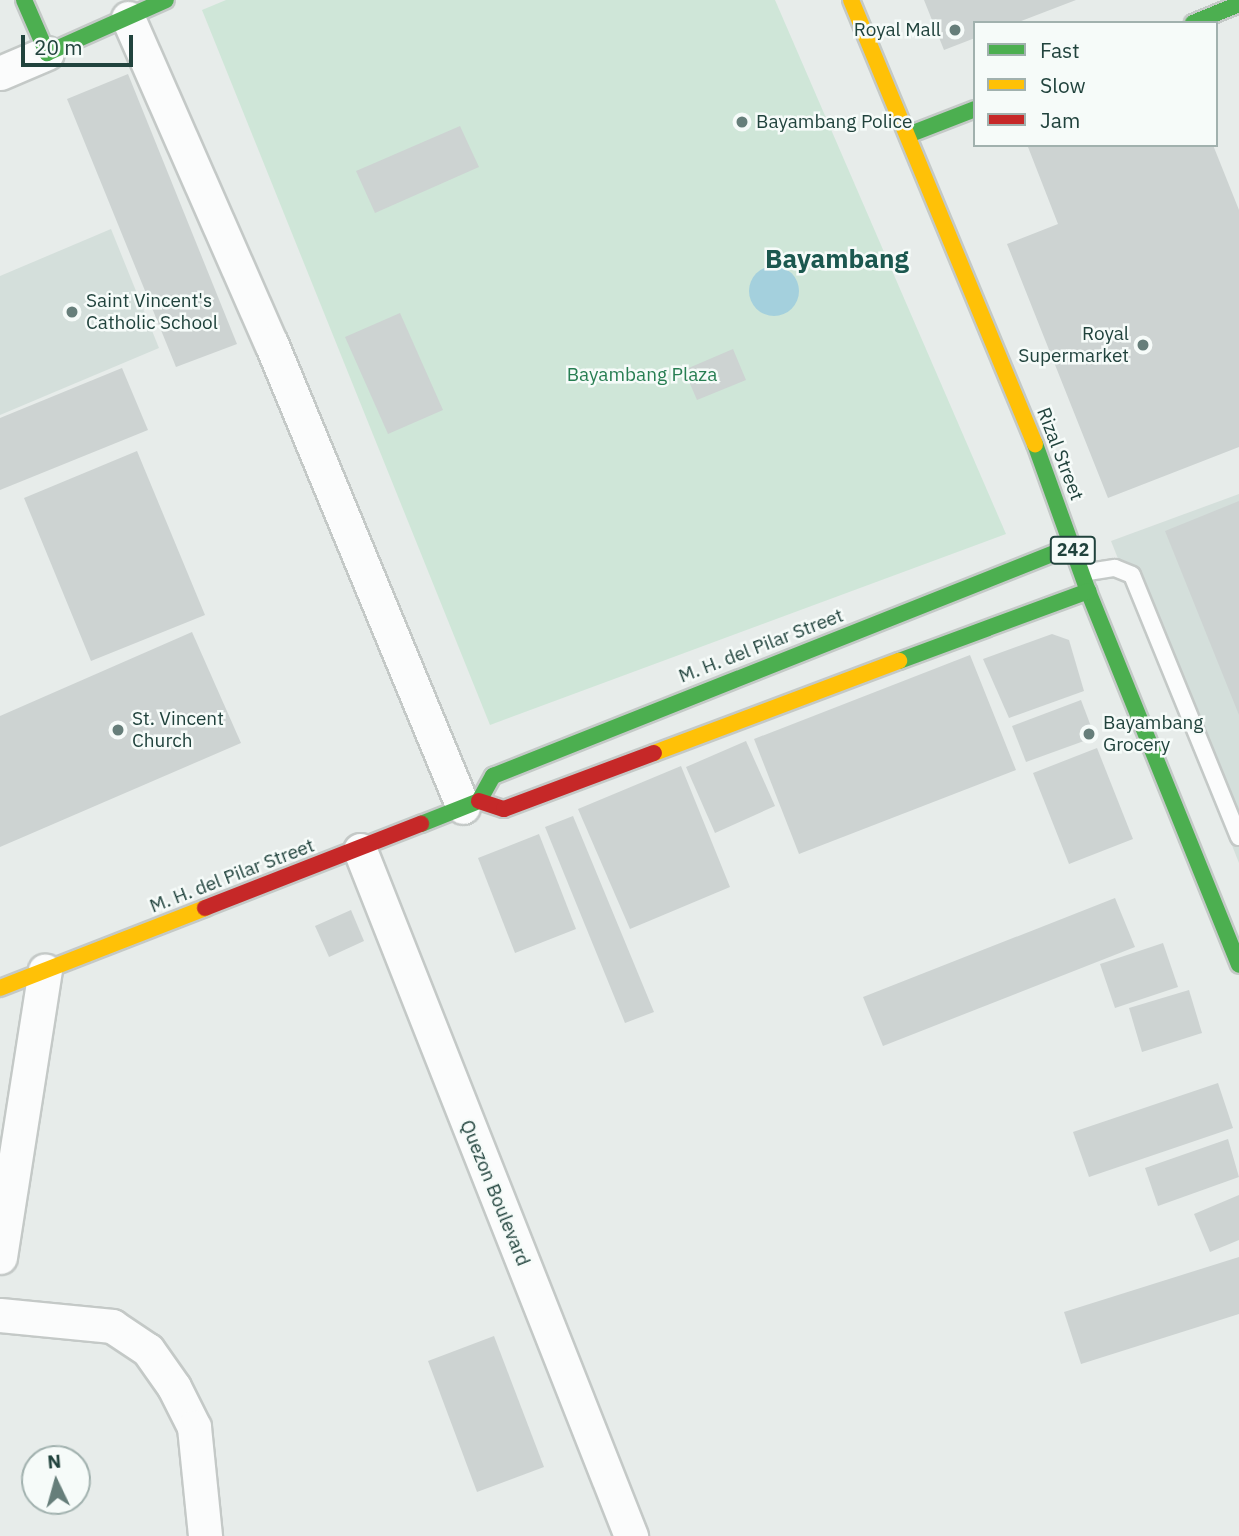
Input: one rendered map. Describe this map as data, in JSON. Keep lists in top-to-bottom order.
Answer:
{
  "streets": {
    "street": [
      "Rizal Street",
      "242",
      "M. H. del Pilar Street",
      "Quezon Boulevard"
    ]
  },
  "crossings": [
    ["Rizal Street", "M. H. del Pilar Street"],
    ["M. H. del Pilar Street", "Quezon Boulevard"]
  ],
  "districts": ["Bayambang"],
  "parks": ["Bayambang Plaza"],
  "places": [
    "Royal Mall",
    "Bayambang Police",
    "Saint Vincent's Catholic School",
    "Royal Supermarket",
    "St. Vincent Church",
    "Bayambang Grocery"
  ],
  "legend": ["Fast", "Slow", "Jam"],
  "scale_bar": "20 m",
  "north": "top"
}
